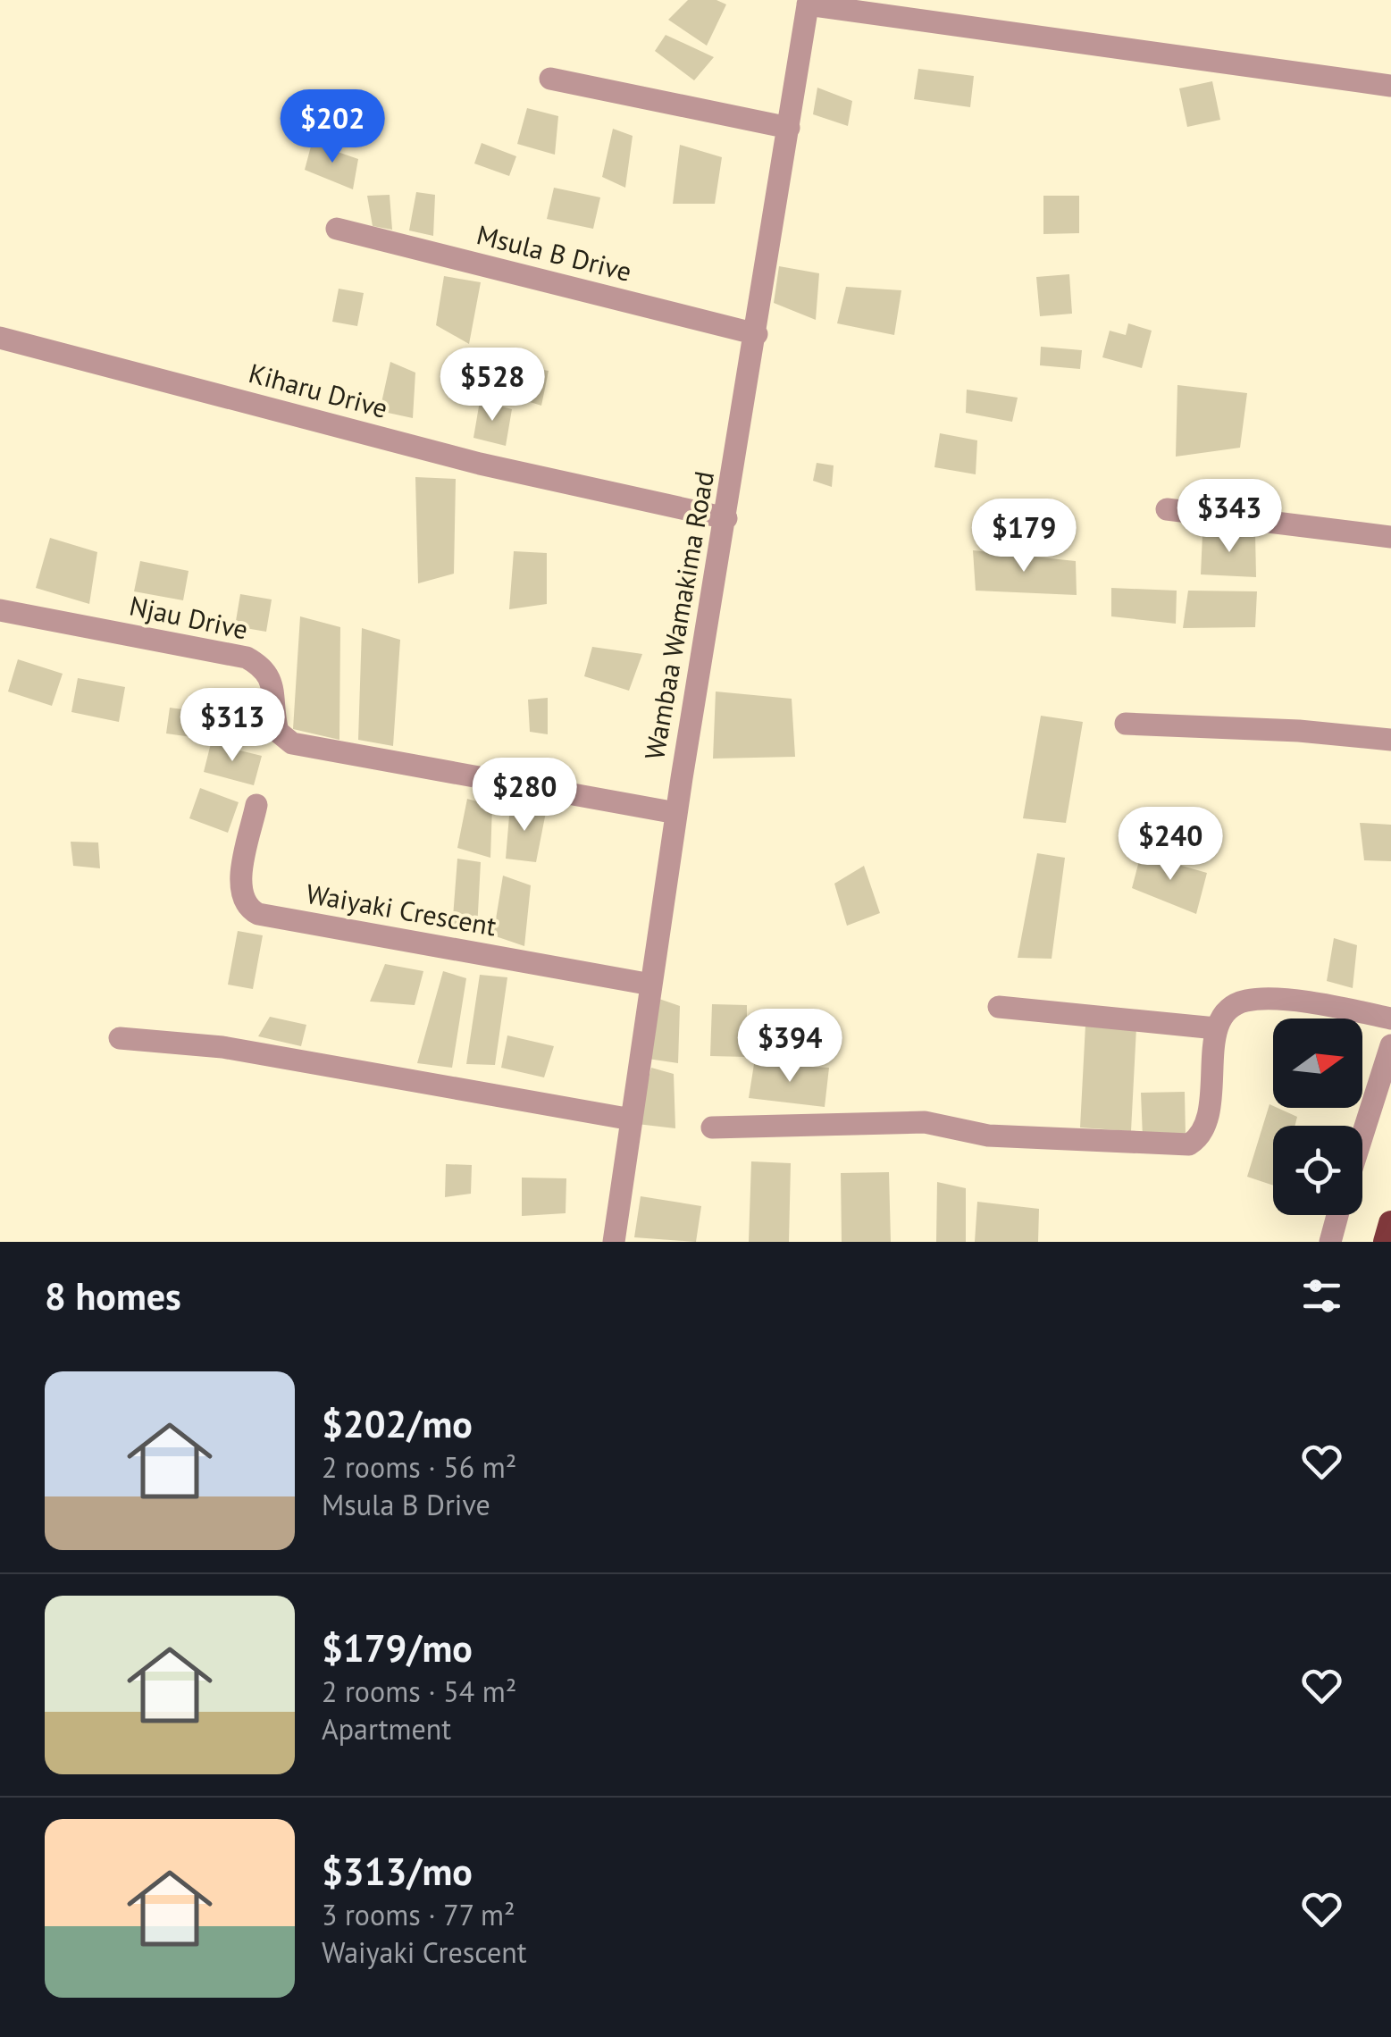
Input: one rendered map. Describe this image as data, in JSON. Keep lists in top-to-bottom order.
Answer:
{
  "streets": {
    "street": [
      "Msula B Drive",
      "Kiharu Drive",
      "Wambaa Wamakima Road",
      "Njau Drive",
      "Waiyaki Crescent"
    ]
  },
  "crossings": [
    ["Msula B Drive", "Wambaa Wamakima Road"],
    ["Kiharu Drive", "Wambaa Wamakima Road"],
    ["Wambaa Wamakima Road", "Njau Drive"],
    ["Wambaa Wamakima Road", "Waiyaki Crescent"]
  ],
  "north": "right",
  "page": {
    "price": [
      "$202",
      "$528",
      "$343",
      "$179",
      "$313",
      "$280",
      "$240",
      "$394"
    ],
    "heading": "8 homes",
    "list": [
      {
        "name": "$202/mo",
        "note": "2 rooms · 56 m² · Msula B Drive"
      },
      {
        "name": "$179/mo",
        "note": "2 rooms · 54 m² · Apartment"
      },
      {
        "name": "$313/mo",
        "note": "3 rooms · 77 m² · Waiyaki Crescent"
      }
    ]
  }
}
